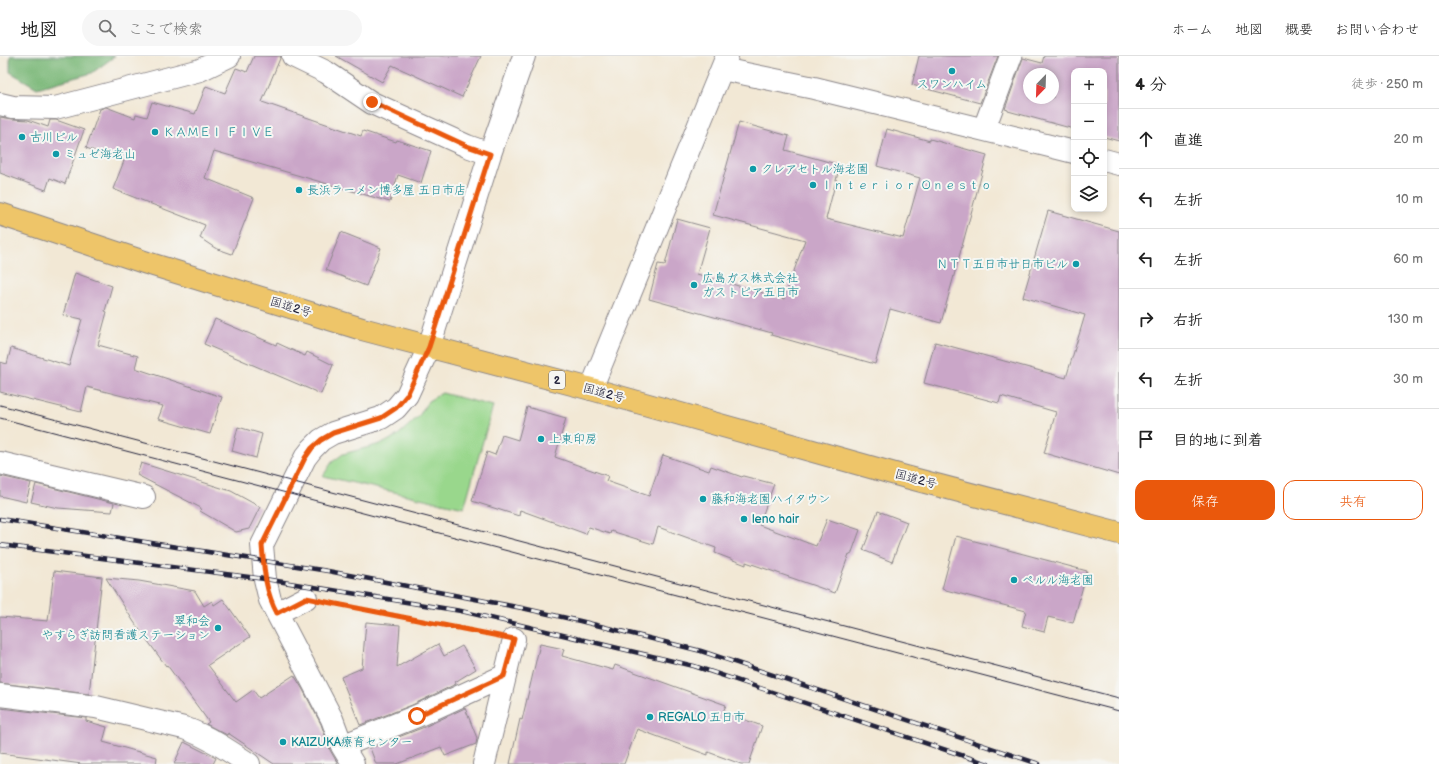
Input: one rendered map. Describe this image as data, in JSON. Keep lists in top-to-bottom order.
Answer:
{
  "streets": {
    "highway": ["国道2号", "2"]
  },
  "places": [
    "スワンハイム",
    "ＫＡＭＥＩ ＦＩＶＥ",
    "古川ビル",
    "ミュゼ海老山",
    "クレアセトル海老園",
    "Ｉｎｔｅｒｉｏｒ Ｏｎｅｓｔｏ",
    "長浜ラーメン博多屋 五日市店",
    "ＮＴＴ五日市廿日市ビル",
    "広島ガス株式会社 ガストピア五日市",
    "上東印房",
    "藤和海老園ハイタウン",
    "leno hair",
    "ペルル海老園",
    "翠和会 やすらぎ訪問看護ステーション",
    "REGALO 五日市",
    "KAIZUKA療育センター"
  ],
  "north": "bottom left",
  "page": {
    "header": "地図",
    "search": "ここで検索",
    "nav": [
      "ホーム",
      "地図",
      "概要",
      "お問い合わせ"
    ],
    "heading": ["4 分", "徒歩 · 250 m"],
    "map_buttons": ["+", "−"],
    "list": [
      ["直進", "20 m"],
      ["左折", "10 m"],
      ["左折", "60 m"],
      ["右折", "130 m"],
      ["左折", "30 m"],
      "目的地に到着"
    ],
    "buttons": ["保存", "共有"]
  }
}
